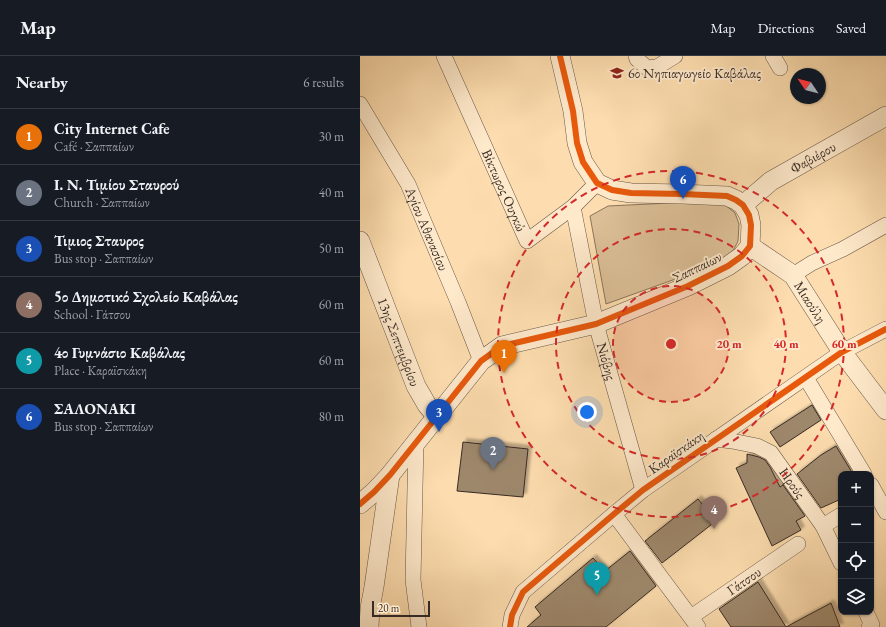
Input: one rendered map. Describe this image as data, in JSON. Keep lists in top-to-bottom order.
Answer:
{
  "streets": {
    "street": [
      "Φαβιέρου",
      "Βίκτωρος Ουγκώ",
      "Αγίου Αθανασίου",
      "Σαππαίων",
      "Μιαούλη",
      "13ης Σεπτεμβρίου",
      "Νιόβης",
      "Καραϊσκάκη",
      "Ηρούς",
      "Γάτσου"
    ]
  },
  "crossings": [
    ["Βίκτωρος Ουγκώ", "Νιόβης"],
    ["Αγίου Αθανασίου", "Σαππαίων"],
    ["Σαππαίων", "Μιαούλη"],
    ["Σαππαίων", "13ης Σεπτεμβρίου"],
    ["Σαππαίων", "Νιόβης"],
    ["Μιαούλη", "Καραϊσκάκη"],
    ["Νιόβης", "Καραϊσκάκη"],
    ["Καραϊσκάκη", "Ηρούς"]
  ],
  "places": {
    "school or university": ["6ο Νηπιαγωγείο Καβάλας"]
  },
  "scale_bar": "20 m",
  "north": "top left",
  "page": {
    "header": "Map",
    "nav": ["Map", "Directions", "Saved"],
    "heading": ["Nearby", "6 results"],
    "list": [
      {
        "mark": "1",
        "name": "City Internet Cafe",
        "note": "Café · Σαππαίων",
        "value": "30 m"
      },
      {
        "mark": "2",
        "name": "Ι. Ν. Τιμίου Σταυρού",
        "note": "Church · Σαππαίων",
        "value": "40 m"
      },
      {
        "mark": "3",
        "name": "Τιμιος Σταυρος",
        "note": "Bus stop · Σαππαίων",
        "value": "50 m"
      },
      {
        "mark": "4",
        "name": "5ο Δημοτικό Σχολείο Καβάλας",
        "note": "School · Γάτσου",
        "value": "60 m"
      },
      {
        "mark": "5",
        "name": "4ο Γυμνάσιο Καβάλας",
        "note": "Place · Καραϊσκάκη",
        "value": "60 m"
      },
      {
        "mark": "6",
        "name": "ΣΑΛΟΝΑΚΙ",
        "note": "Bus stop · Σαππαίων",
        "value": "80 m"
      }
    ],
    "pins": [
      "6",
      "1",
      "3",
      "2",
      "4",
      "5"
    ],
    "map_buttons": ["+", "−"],
    "scale": "20 m"
  },
  "rings": ["20 m", "40 m", "60 m"]
}
